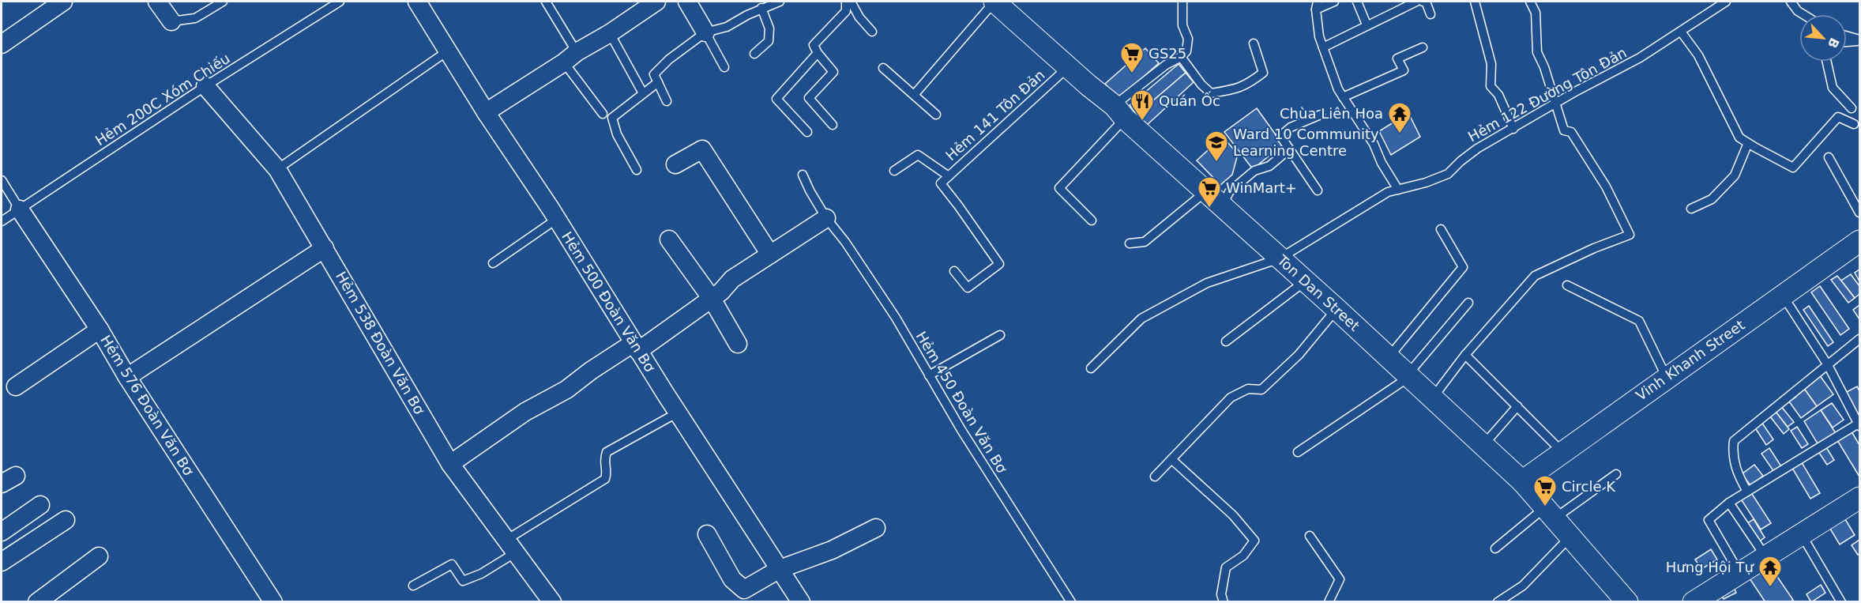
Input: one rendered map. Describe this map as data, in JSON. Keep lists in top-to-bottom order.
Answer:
{
  "streets": {
    "street": [
      "Ton Dan Street",
      "Hẻm 500 Đoàn Văn Bơ",
      "Hẻm 538 Đoàn Văn Bơ",
      "Vinh Khanh Street",
      "Hẻm 576 Đoàn Văn Bơ"
    ],
    "lane": [
      "Hẻm 122 Đường Tôn Đản",
      "Hẻm 200C Xóm Chiếu",
      "Hẻm 141 Tôn Đản",
      "Hẻm 450 Đoàn Văn Bơ"
    ]
  },
  "crossings": [
    ["Hẻm 122 Đường Tôn Đản", "Ton Dan Street"],
    ["Hẻm 200C Xóm Chiếu", "Hẻm 538 Đoàn Văn Bơ"],
    ["Hẻm 200C Xóm Chiếu", "Hẻm 576 Đoàn Văn Bơ"],
    ["Hẻm 141 Tôn Đản", "Ton Dan Street"],
    ["Ton Dan Street", "Vinh Khanh Street"]
  ],
  "places": {
    "supermarket": ["GS25", "WinMart+", "Circle K"],
    "restaurant": ["Quán Ốc"],
    "temple": ["Chùa Liên Hoa", "Hưng Hội Tự"],
    "school or university": ["Ward 10 Community Learning Centre"]
  },
  "north": "bottom right"
}
